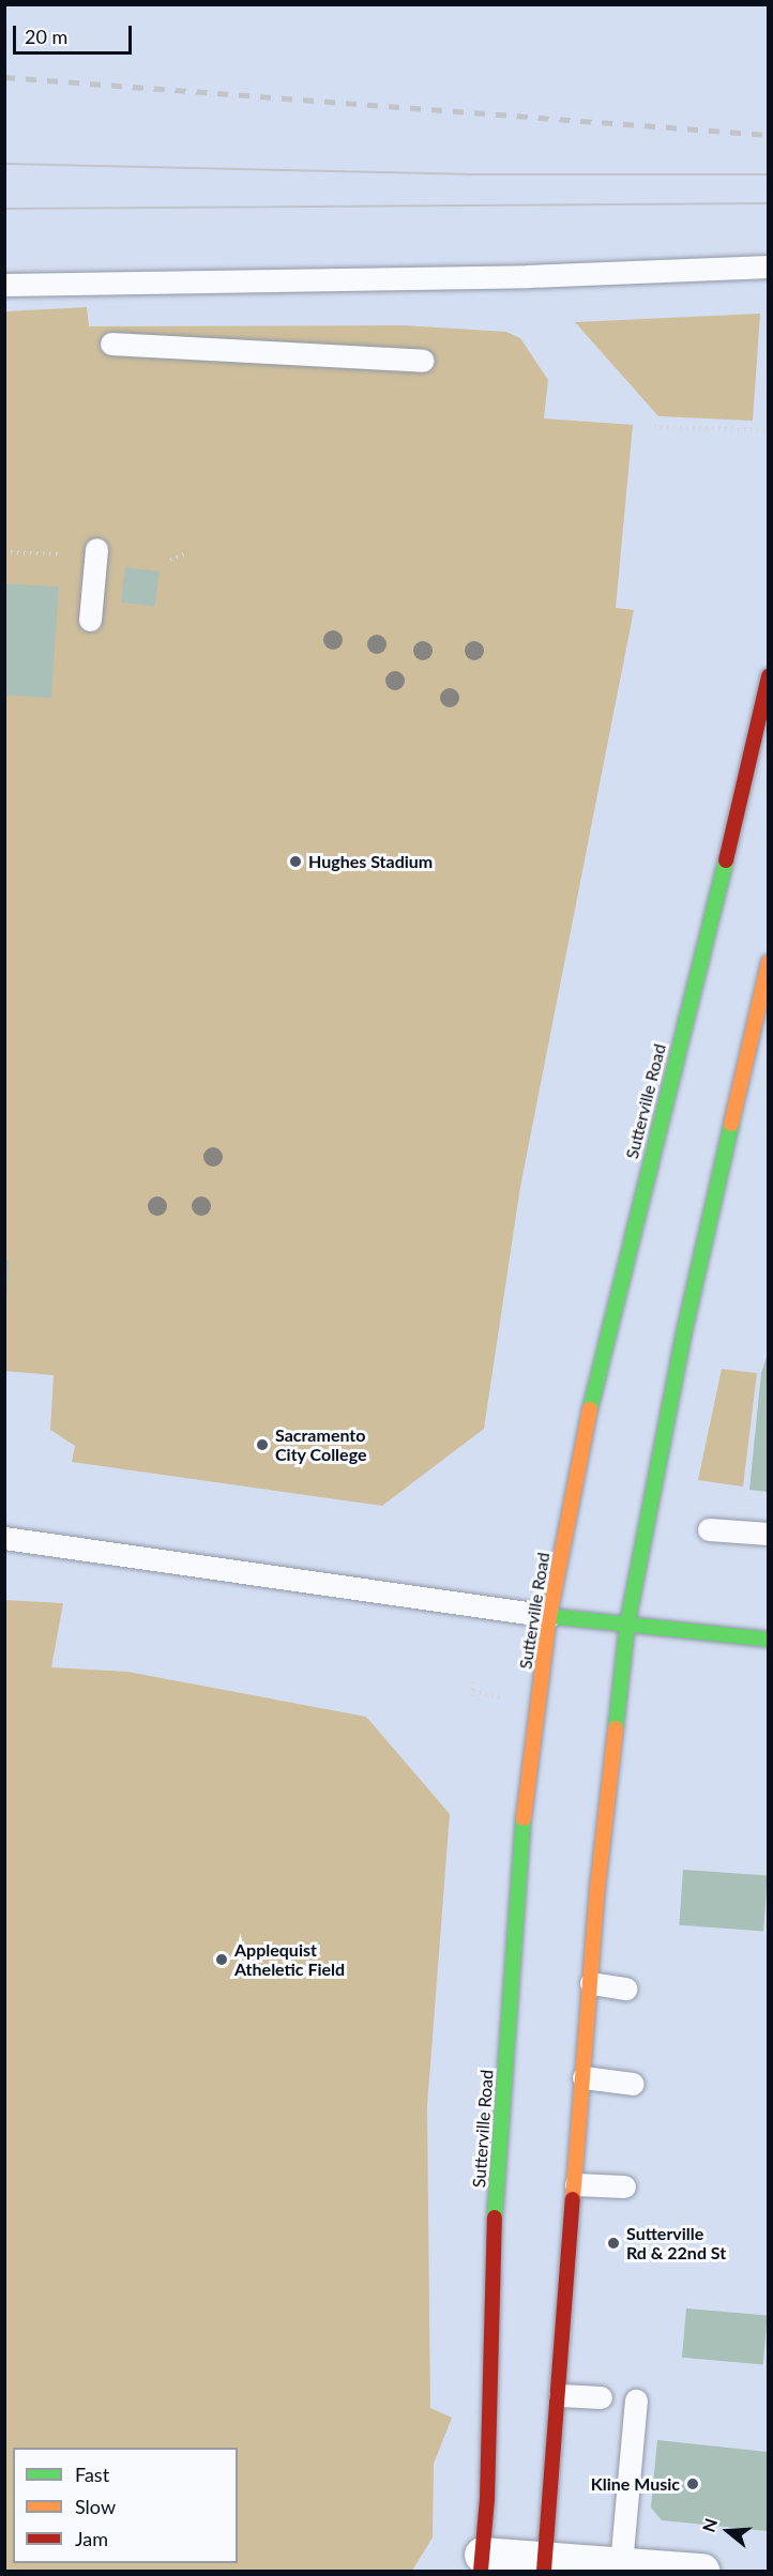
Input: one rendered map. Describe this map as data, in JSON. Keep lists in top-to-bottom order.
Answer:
{
  "streets": {
    "main road": ["Sutterville Road"]
  },
  "places": [
    "Hughes Stadium",
    "Sacramento City College",
    "Applequist Atheletic Field",
    "Sutterville Rd & 22nd St",
    "Kline Music"
  ],
  "legend": ["Fast", "Slow", "Jam"],
  "scale_bar": "20 m",
  "north": "left"
}
